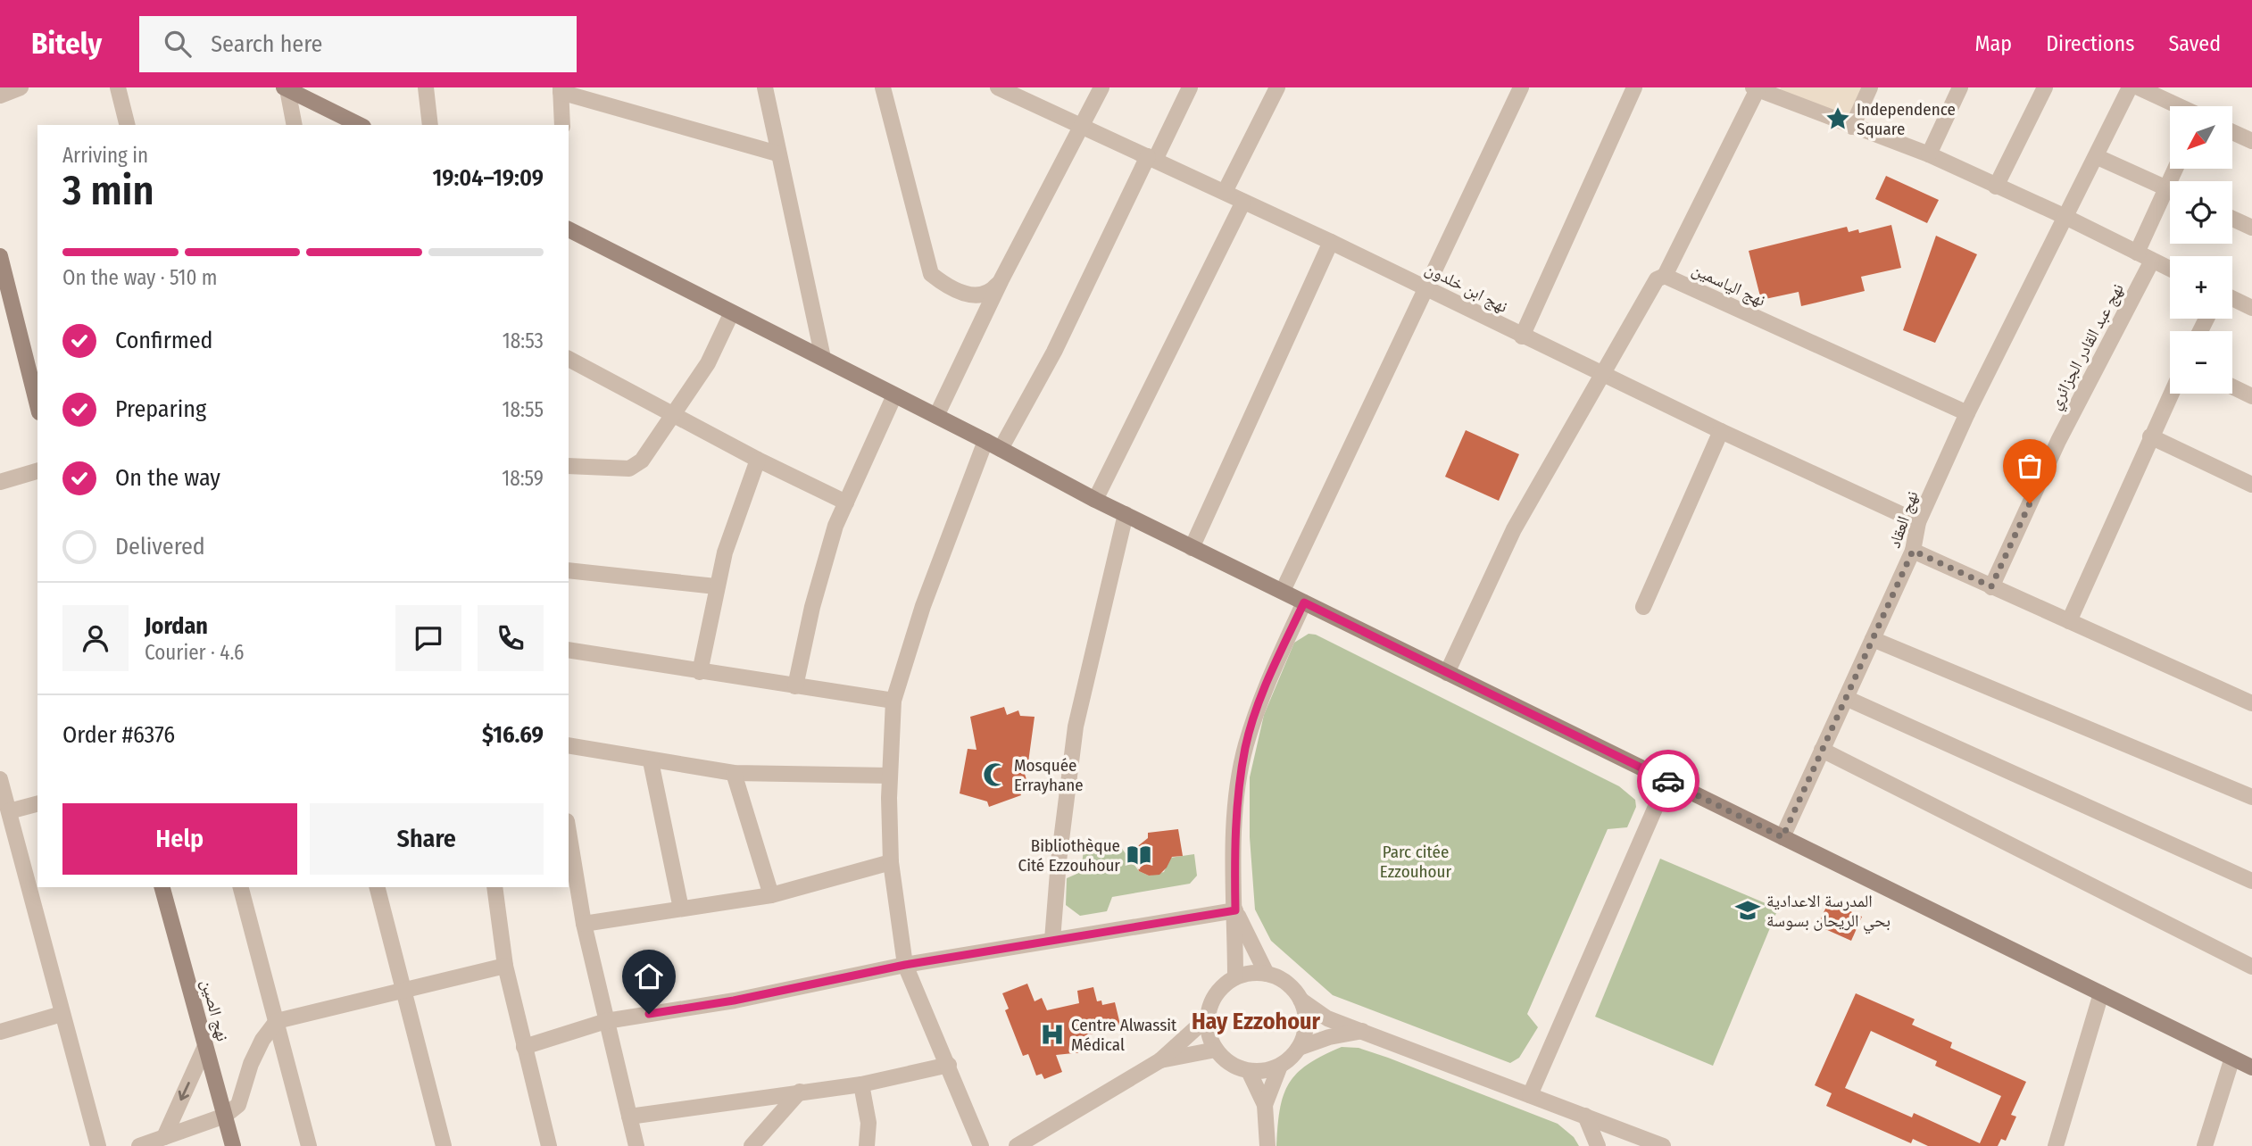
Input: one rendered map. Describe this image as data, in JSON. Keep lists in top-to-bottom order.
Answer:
{
  "streets": {
    "street": [
      "نهج الياسمين",
      "نهج ابن خلدون",
      "نهج عبد القادر الجزائري",
      "نهج العقاد",
      "نهج الصين"
    ]
  },
  "crossings": [
    ["نهج الياسمين", "نهج العقاد"],
    ["نهج ابن خلدون", "نهج العقاد"]
  ],
  "districts": ["Hay Ezzohour"],
  "parks": ["Parc citée Ezzouhour"],
  "places": {
    "place": ["Independence Square"],
    "mosque": ["Mosquée Errayhane"],
    "library": ["Bibliothèque Cité Ezzouhour"],
    "school or university": ["المدرسة الاعدادية بحي الريحان بسوسة"],
    "hospital": ["Centre Alwassit Médical"]
  },
  "north": "bottom left",
  "page": {
    "header": "Bitely",
    "search": "Search here",
    "nav": ["Map", "Directions", "Saved"],
    "map_buttons": ["+", "−"],
    "heading": ["3 min", "Arriving in", "19:04–19:09"],
    "panel": [
      "Jordan",
      "Courier · 4.6",
      "Order #6376",
      "$16.69"
    ],
    "bar": "On the way · 510 m",
    "list": [
      ["Confirmed", "18:53"],
      ["Preparing", "18:55"],
      ["On the way", "18:59"],
      "Delivered"
    ],
    "buttons": ["Help", "Share"]
  }
}
